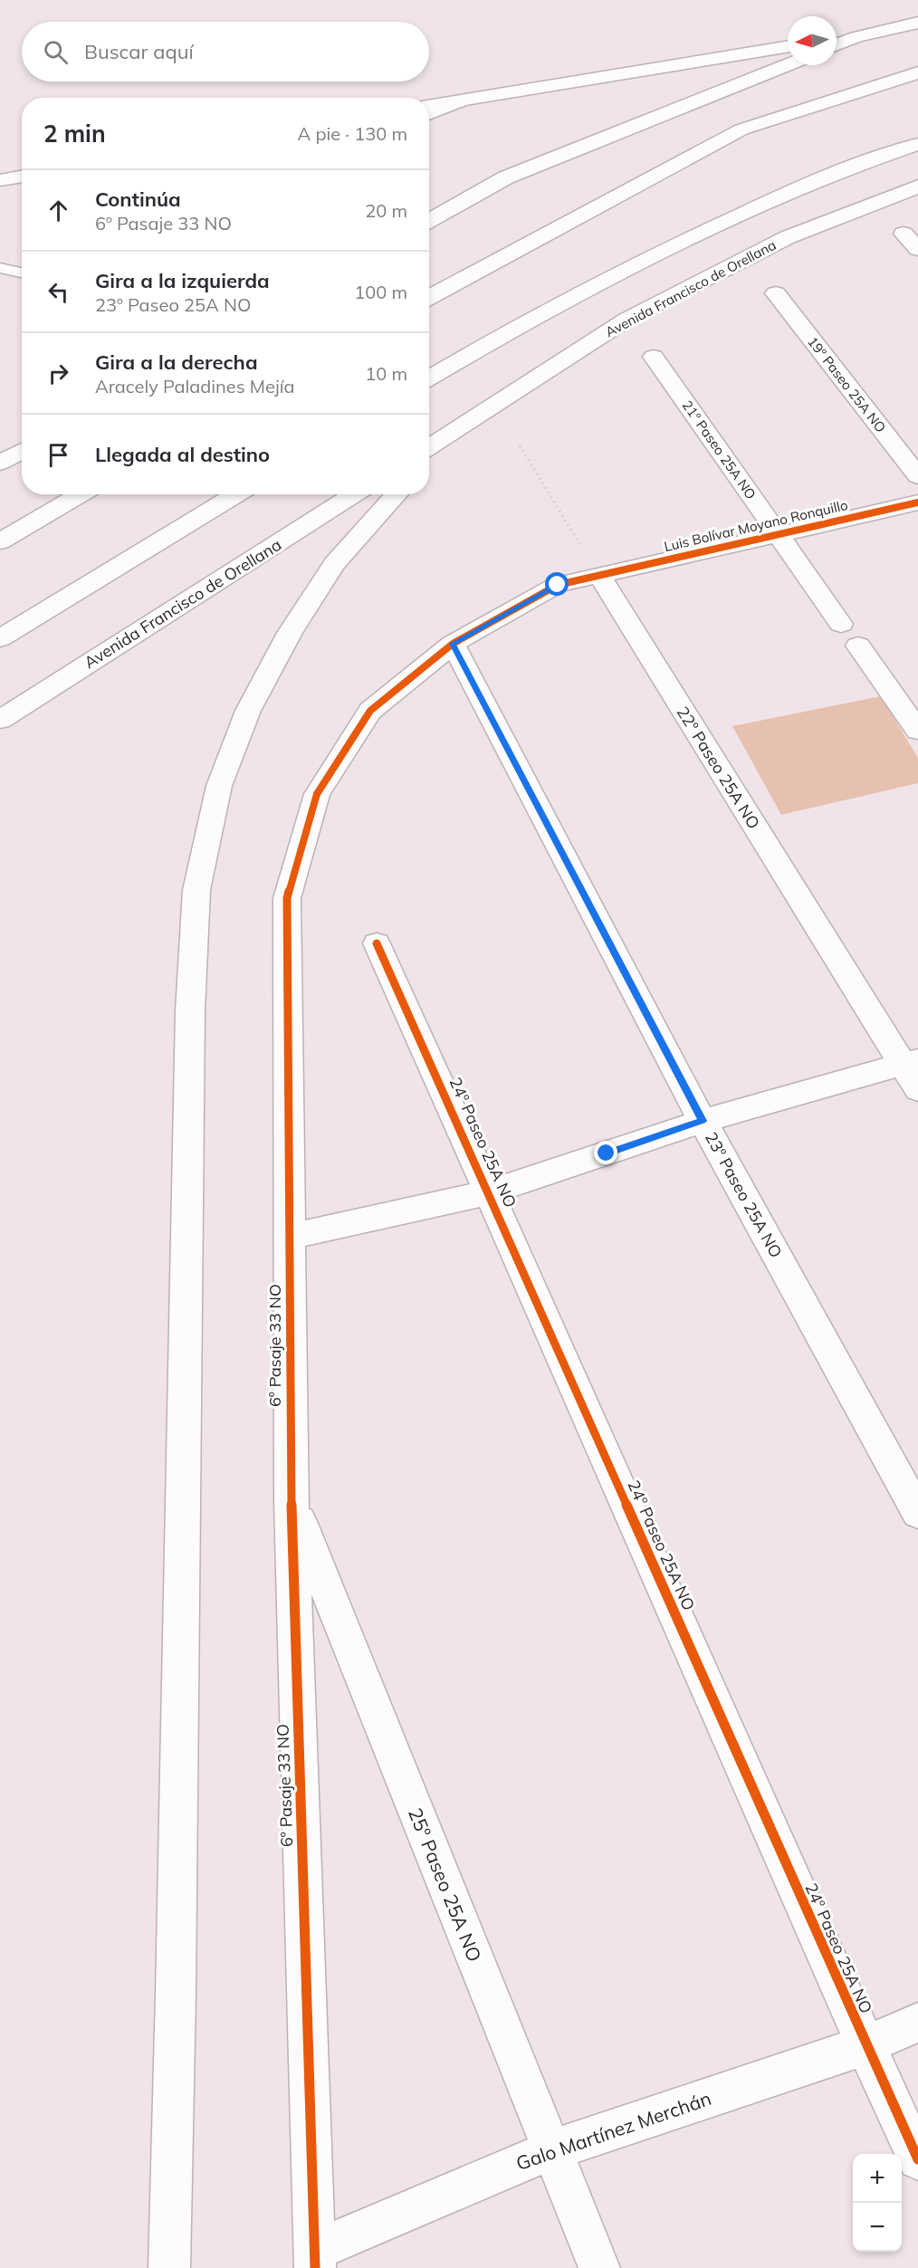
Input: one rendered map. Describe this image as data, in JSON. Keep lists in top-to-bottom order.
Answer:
{
  "streets": {
    "main road": [
      "Avenida Francisco de Orellana",
      "19º Paseo 25A NO",
      "21º Paseo 25A NO",
      "Luis Bolívar Moyano Ronquillo",
      "22º Paseo 25A NO",
      "24º Paseo 25A NO",
      "23º Paseo 25A NO",
      "6º Pasaje 33 NO",
      "25º Paseo 25A NO",
      "Galo Martínez Merchán"
    ]
  },
  "crossings": [
    ["21º Paseo 25A NO", "Luis Bolívar Moyano Ronquillo"],
    ["Luis Bolívar Moyano Ronquillo", "22º Paseo 25A NO"],
    ["Luis Bolívar Moyano Ronquillo", "6º Pasaje 33 NO"],
    ["22º Paseo 25A NO", "6º Pasaje 33 NO"],
    ["24º Paseo 25A NO", "Galo Martínez Merchán"],
    ["23º Paseo 25A NO", "6º Pasaje 33 NO"],
    ["6º Pasaje 33 NO", "25º Paseo 25A NO"],
    ["6º Pasaje 33 NO", "Galo Martínez Merchán"],
    ["25º Paseo 25A NO", "Galo Martínez Merchán"]
  ],
  "north": "left",
  "page": {
    "search": "Buscar aquí",
    "heading": ["2 min", "A pie · 130 m"],
    "list": [
      ["Continúa", "6º Pasaje 33 NO", "20 m"],
      ["Gira a la izquierda", "23º Paseo 25A NO", "100 m"],
      ["Gira a la derecha", "Aracely Paladines Mejía", "10 m"],
      "Llegada al destino"
    ],
    "map_buttons": ["+", "−"]
  }
}
